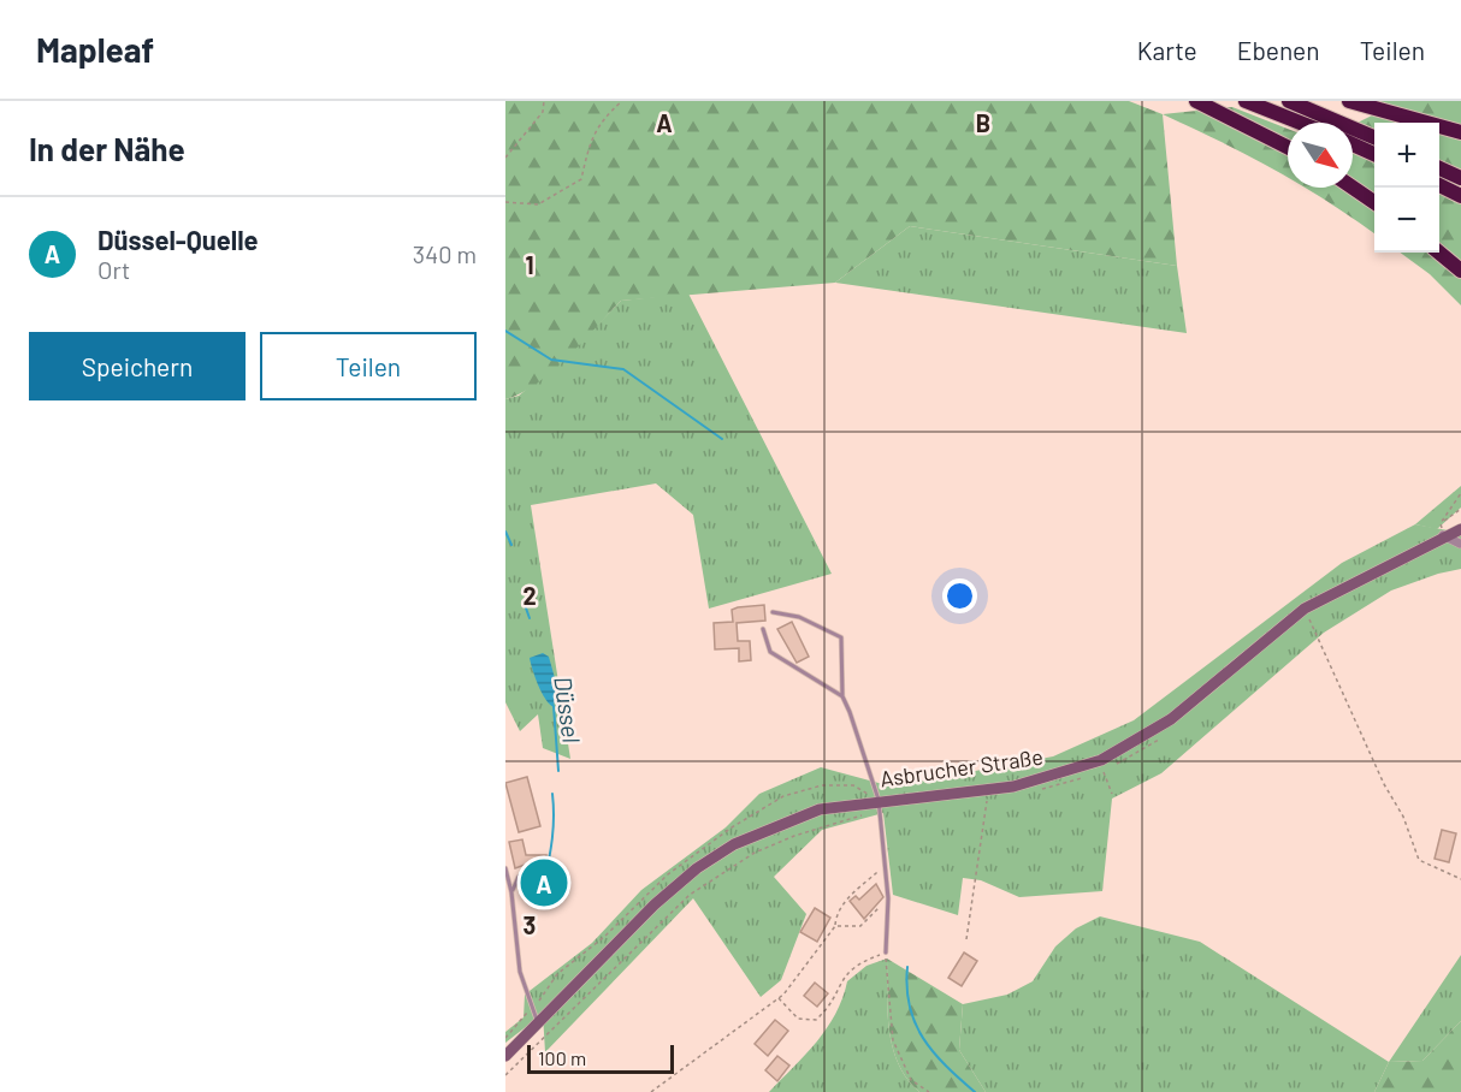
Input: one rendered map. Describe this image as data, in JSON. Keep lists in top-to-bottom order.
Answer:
{
  "streets": {
    "main road": ["Asbrucher Straße"]
  },
  "water": ["Düssel"],
  "scale_bar": "100 m",
  "north": "bottom right",
  "page": {
    "header": "Mapleaf",
    "nav": ["Karte", "Ebenen", "Teilen"],
    "heading": "In der Nähe",
    "map_buttons": ["+", "−"],
    "list": [
      {
        "mark": "A",
        "name": "Düssel-Quelle",
        "note": "Ort",
        "value": "340 m"
      }
    ],
    "buttons": ["Speichern", "Teilen"],
    "pins": "A",
    "scale": "100 m"
  },
  "grid": {
    "columns": ["A", "B"],
    "rows": ["1", "2", "3"]
  }
}
